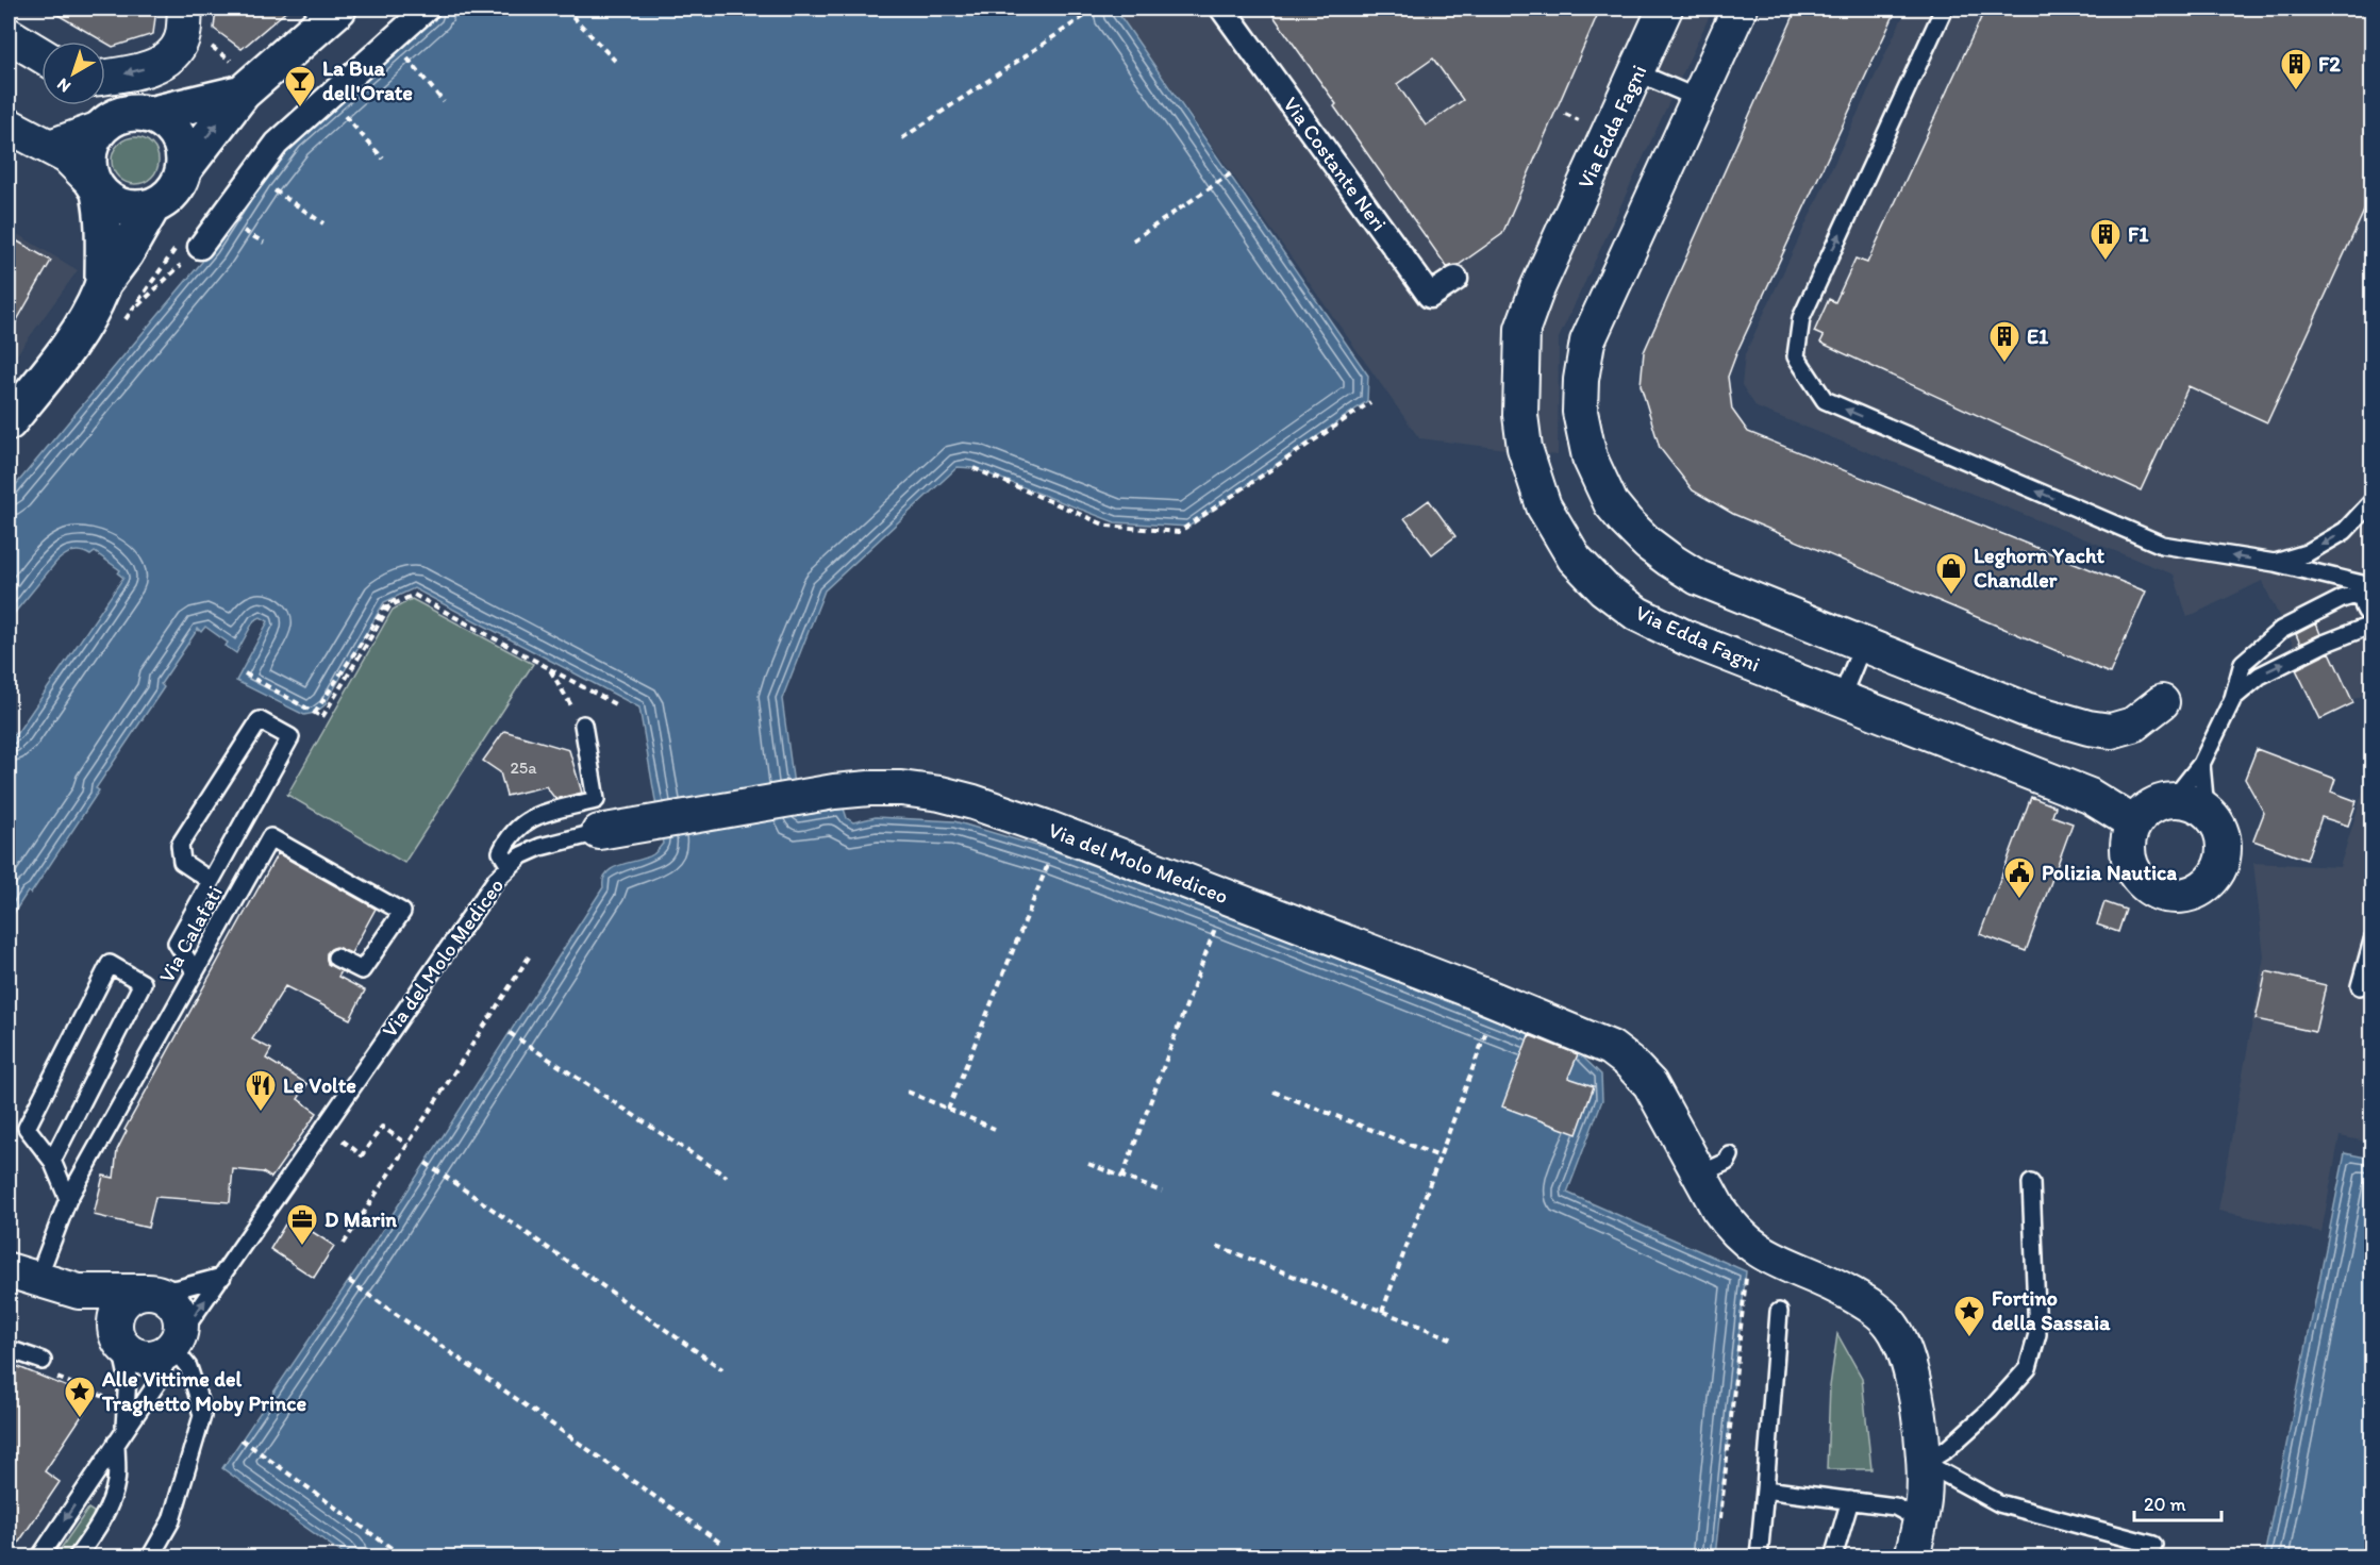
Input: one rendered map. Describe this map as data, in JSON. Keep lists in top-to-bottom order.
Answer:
{
  "streets": {
    "street": ["Via Edda Fagni", "Via Costante Neri", "Via del Molo Mediceo"],
    "lane": ["Via Calafati"]
  },
  "places": {
    "building": ["F2", "F1", "E1"],
    "bar": ["La Bua dell'Orate"],
    "shop": ["Leghorn Yacht Chandler"],
    "public building": ["Polizia Nautica"],
    "restaurant": ["Le Volte"],
    "office": ["D Marin"],
    "place": ["Fortino della Sassaia", "Alle Vittime del Traghetto Moby Prince"]
  },
  "house_numbers": ["25a"],
  "scale_bar": "20 m",
  "north": "bottom left"
}
